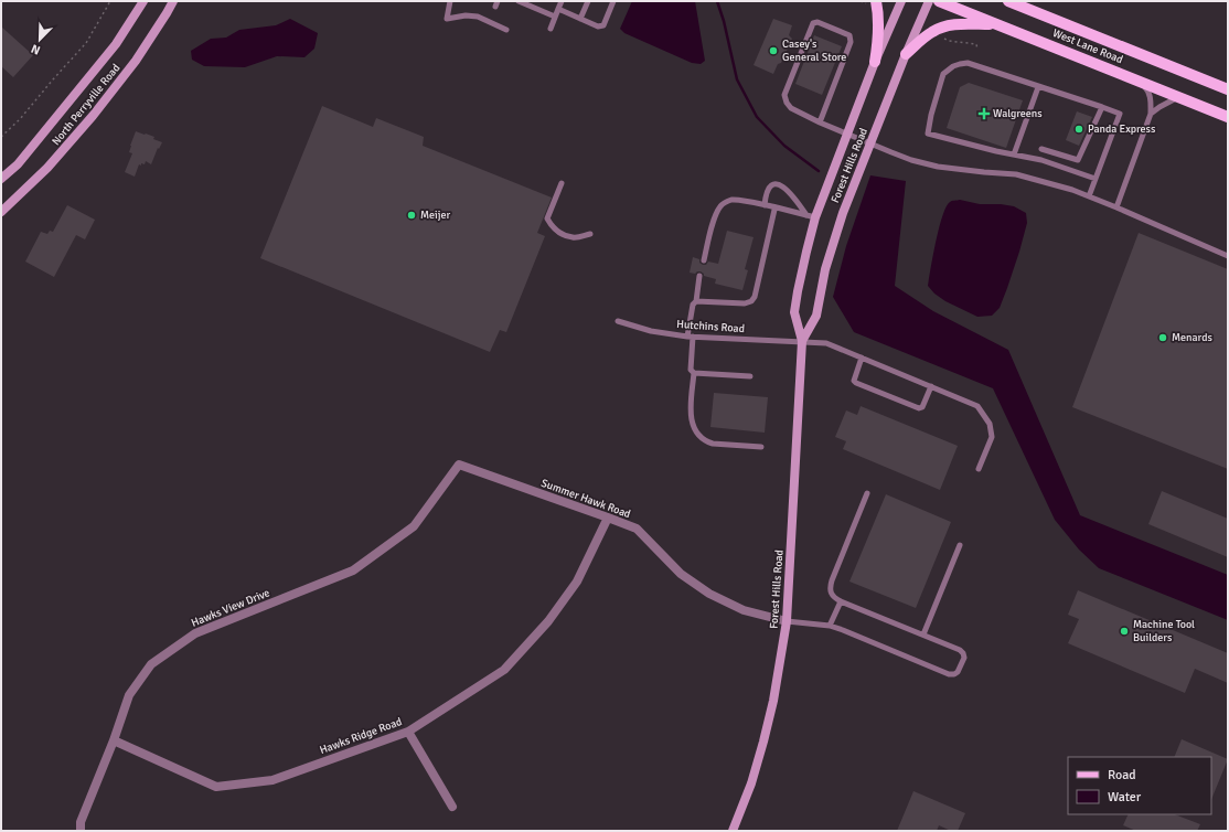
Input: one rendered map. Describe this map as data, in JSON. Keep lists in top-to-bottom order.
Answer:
{
  "streets": {
    "main road": ["West Lane Road"],
    "street": [
      "North Perryville Road",
      "Forest Hills Road",
      "Summer Hawk Road",
      "Hawks View Drive",
      "Hawks Ridge Road"
    ],
    "lane": ["Hutchins Road"]
  },
  "crossings": [
    ["Forest Hills Road", "Hutchins Road"],
    ["Forest Hills Road", "Summer Hawk Road"],
    ["Summer Hawk Road", "Hawks View Drive"],
    ["Summer Hawk Road", "Hawks Ridge Road"],
    ["Hawks View Drive", "Hawks Ridge Road"]
  ],
  "places": {
    "other": [
      "Casey's General Store",
      "Panda Express",
      "Meijer",
      "Menards",
      "Machine Tool Builders"
    ],
    "health": ["Walgreens"]
  },
  "legend": ["Road", "Water"],
  "north": "bottom left"
}
